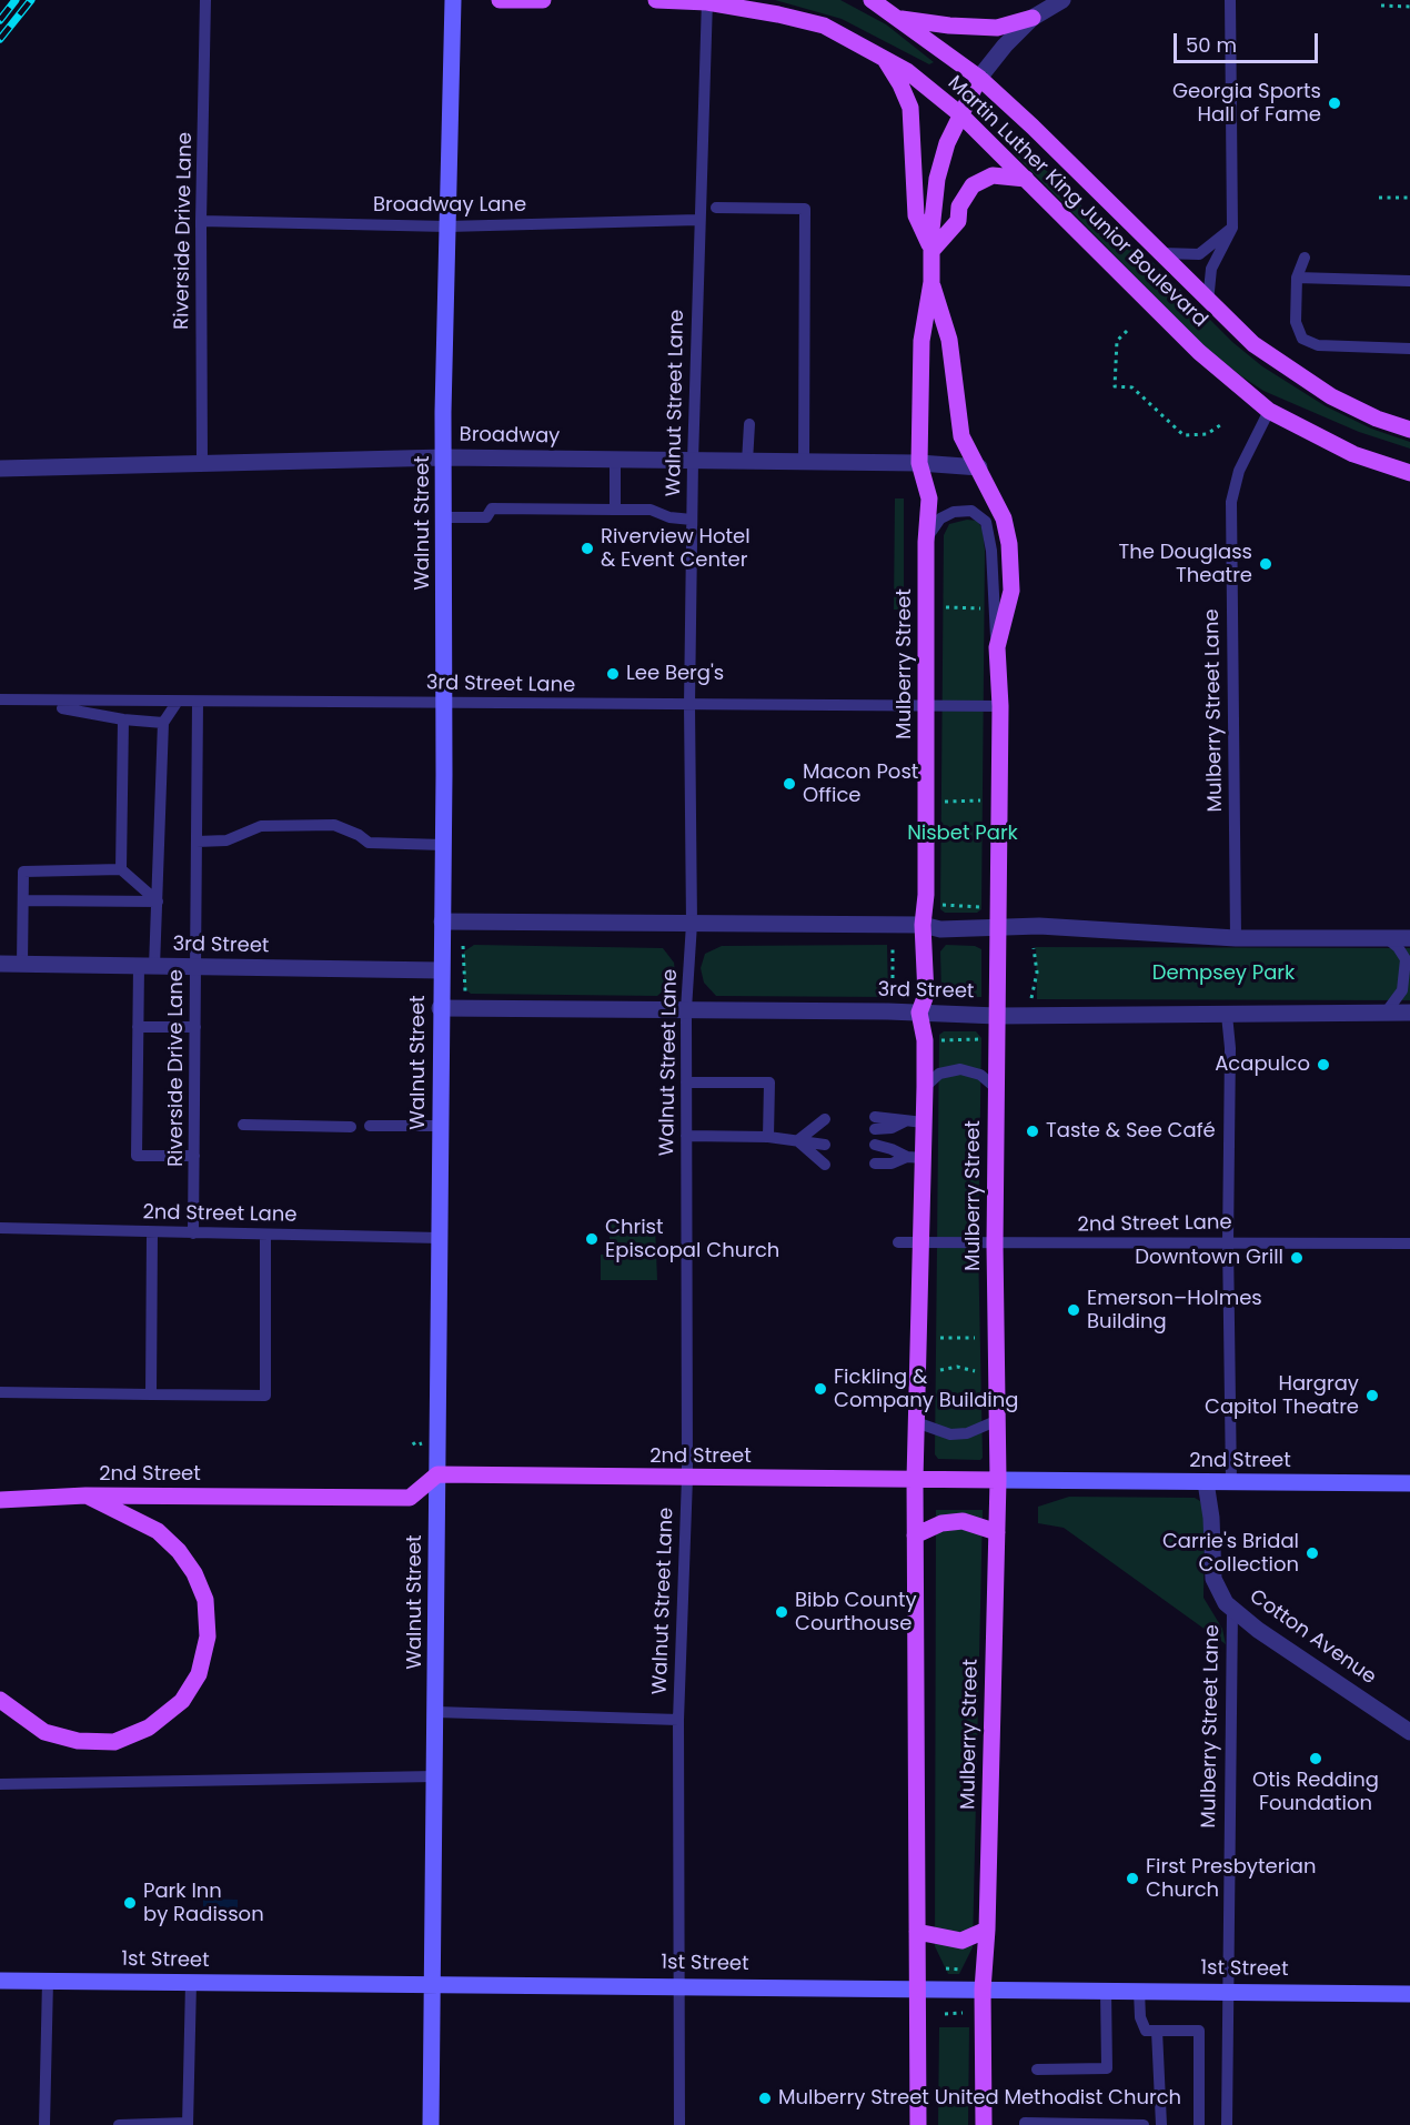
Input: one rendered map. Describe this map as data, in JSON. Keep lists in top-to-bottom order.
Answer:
{
  "streets": {
    "main road": ["Martin Luther King Junior Boulevard", "Mulberry Street", "2nd Street"],
    "street": [
      "Broadway",
      "Walnut Street",
      "3rd Street",
      "Cotton Avenue",
      "1st Street"
    ],
    "lane": [
      "Broadway Lane",
      "Riverside Drive Lane",
      "Walnut Street Lane",
      "3rd Street Lane",
      "Mulberry Street Lane",
      "2nd Street Lane"
    ]
  },
  "crossings": [
    ["Martin Luther King Junior Boulevard", "Walnut Street Lane"],
    ["Martin Luther King Junior Boulevard", "Mulberry Street"],
    ["Martin Luther King Junior Boulevard", "Mulberry Street Lane"],
    ["Broadway Lane", "Riverside Drive Lane"],
    ["Broadway Lane", "Walnut Street Lane"],
    ["Broadway Lane", "Walnut Street"],
    ["Riverside Drive Lane", "Broadway"],
    ["Riverside Drive Lane", "3rd Street Lane"],
    ["Riverside Drive Lane", "3rd Street"],
    ["Riverside Drive Lane", "2nd Street Lane"],
    ["Walnut Street Lane", "Broadway"],
    ["Walnut Street Lane", "3rd Street Lane"],
    ["Walnut Street Lane", "3rd Street"],
    ["Walnut Street Lane", "2nd Street"],
    ["Walnut Street Lane", "1st Street"],
    ["Broadway", "Walnut Street"],
    ["Broadway", "Mulberry Street"],
    ["Walnut Street", "3rd Street Lane"],
    ["Walnut Street", "3rd Street"],
    ["Walnut Street", "2nd Street Lane"],
    ["Walnut Street", "2nd Street"],
    ["Walnut Street", "1st Street"],
    ["Mulberry Street", "3rd Street Lane"],
    ["Mulberry Street", "3rd Street"],
    ["Mulberry Street", "2nd Street Lane"],
    ["Mulberry Street", "2nd Street"],
    ["Mulberry Street", "1st Street"],
    ["Mulberry Street Lane", "Cotton Avenue"],
    ["Mulberry Street Lane", "1st Street"],
    ["2nd Street", "Cotton Avenue"]
  ],
  "parks": ["Nisbet Park", "Dempsey Park"],
  "places": [
    "Georgia Sports Hall of Fame",
    "Riverview Hotel & Event Center",
    "The Douglass Theatre",
    "Lee Berg's",
    "Macon Post Office",
    "Acapulco",
    "Taste & See Café",
    "Christ Episcopal Church",
    "Downtown Grill",
    "Emerson–Holmes Building",
    "Fickling & Company Building",
    "Hargray Capitol Theatre",
    "Carrie's Bridal Collection",
    "Bibb County Courthouse",
    "Otis Redding Foundation",
    "First Presbyterian Church",
    "Park Inn by Radisson",
    "Mulberry Street United Methodist Church"
  ],
  "scale_bar": "50 m"
}
